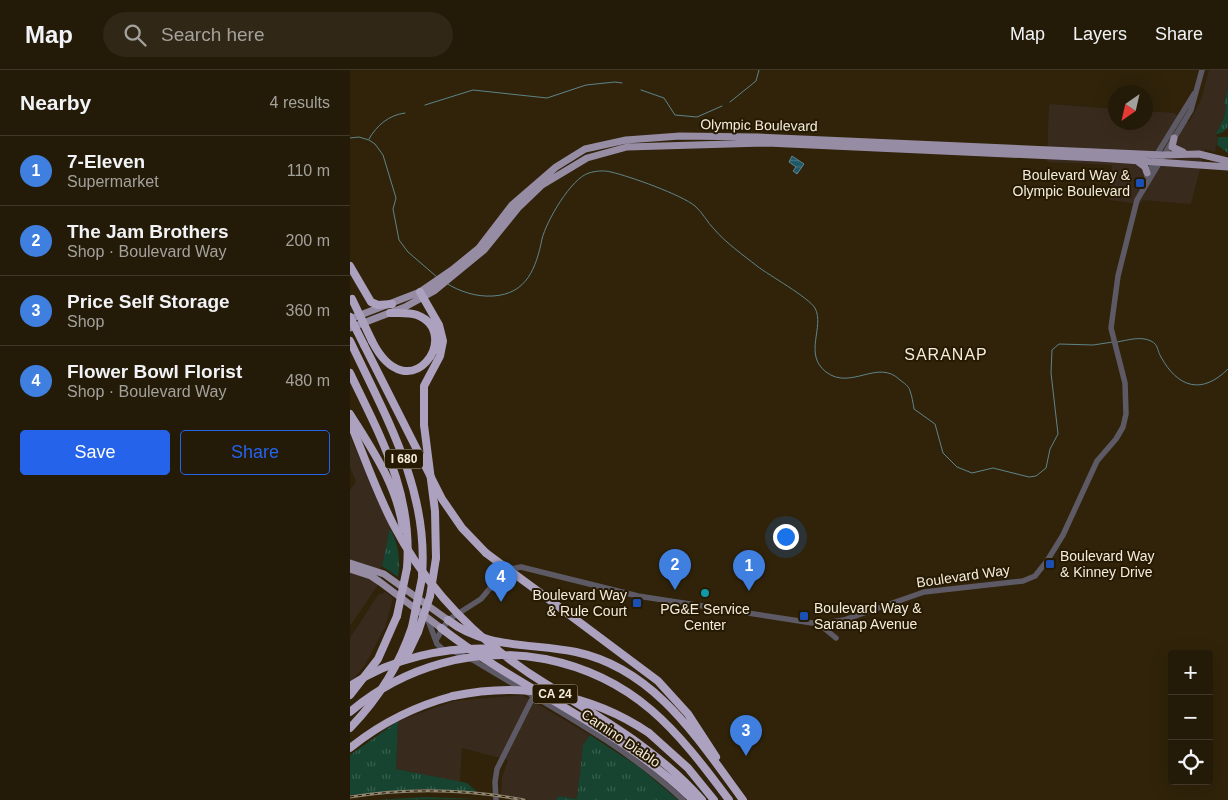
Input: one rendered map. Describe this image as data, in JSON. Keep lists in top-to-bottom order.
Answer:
{
  "streets": {
    "highway": ["I 680", "CA 24"],
    "main road": ["Olympic Boulevard"],
    "street": ["Boulevard Way", "Camino Diablo"]
  },
  "crossings": [
    ["Olympic Boulevard", "Boulevard Way"]
  ],
  "districts": ["SARANAP"],
  "places": {
    "transit": [
      "Boulevard Way & Olympic Boulevard",
      "Boulevard Way & Kinney Drive",
      "Boulevard Way & Rule Court",
      "Boulevard Way & Saranap Avenue"
    ],
    "other": ["PG&E Service Center"]
  },
  "north": "bottom left",
  "page": {
    "header": "Map",
    "search": "Search here",
    "nav": ["Map", "Layers", "Share"],
    "heading": ["Nearby", "4 results"],
    "list": [
      {
        "mark": "1",
        "name": "7-Eleven",
        "note": "Supermarket",
        "value": "110 m"
      },
      {
        "mark": "2",
        "name": "The Jam Brothers",
        "note": "Shop · Boulevard Way",
        "value": "200 m"
      },
      {
        "mark": "3",
        "name": "Price Self Storage",
        "note": "Shop",
        "value": "360 m"
      },
      {
        "mark": "4",
        "name": "Flower Bowl Florist",
        "note": "Shop · Boulevard Way",
        "value": "480 m"
      }
    ],
    "buttons": ["Save", "Share"],
    "pins": [
      "2",
      "1",
      "4",
      "3"
    ],
    "map_buttons": ["+", "−"]
  }
}
